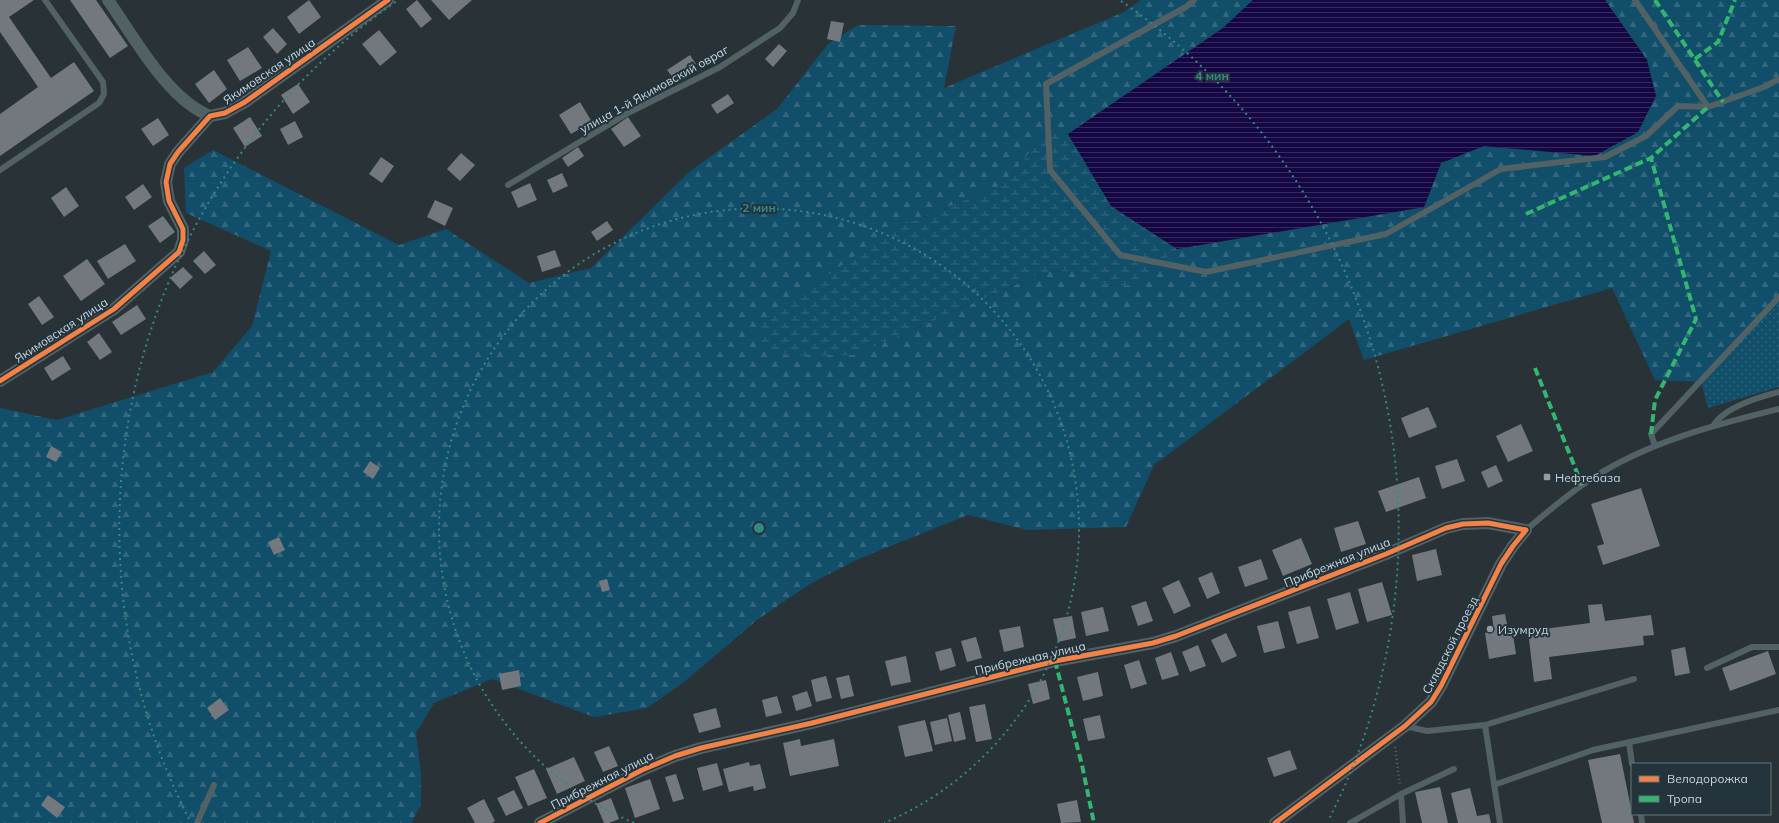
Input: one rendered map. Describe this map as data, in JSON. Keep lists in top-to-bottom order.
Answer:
{
  "streets": {
    "street": ["Якимовская улица", "Прибрежная улица", "Складской проезд"],
    "lane": ["улица 1-й Якимовский овраг"]
  },
  "crossings": [
    ["Прибрежная улица", "Складской проезд"]
  ],
  "places": {
    "transit": ["Нефтебаза"],
    "other": ["Изумруд"]
  },
  "legend": ["Велодорожка", "Тропа"],
  "rings": ["4 мин", "2 мин"]
}
